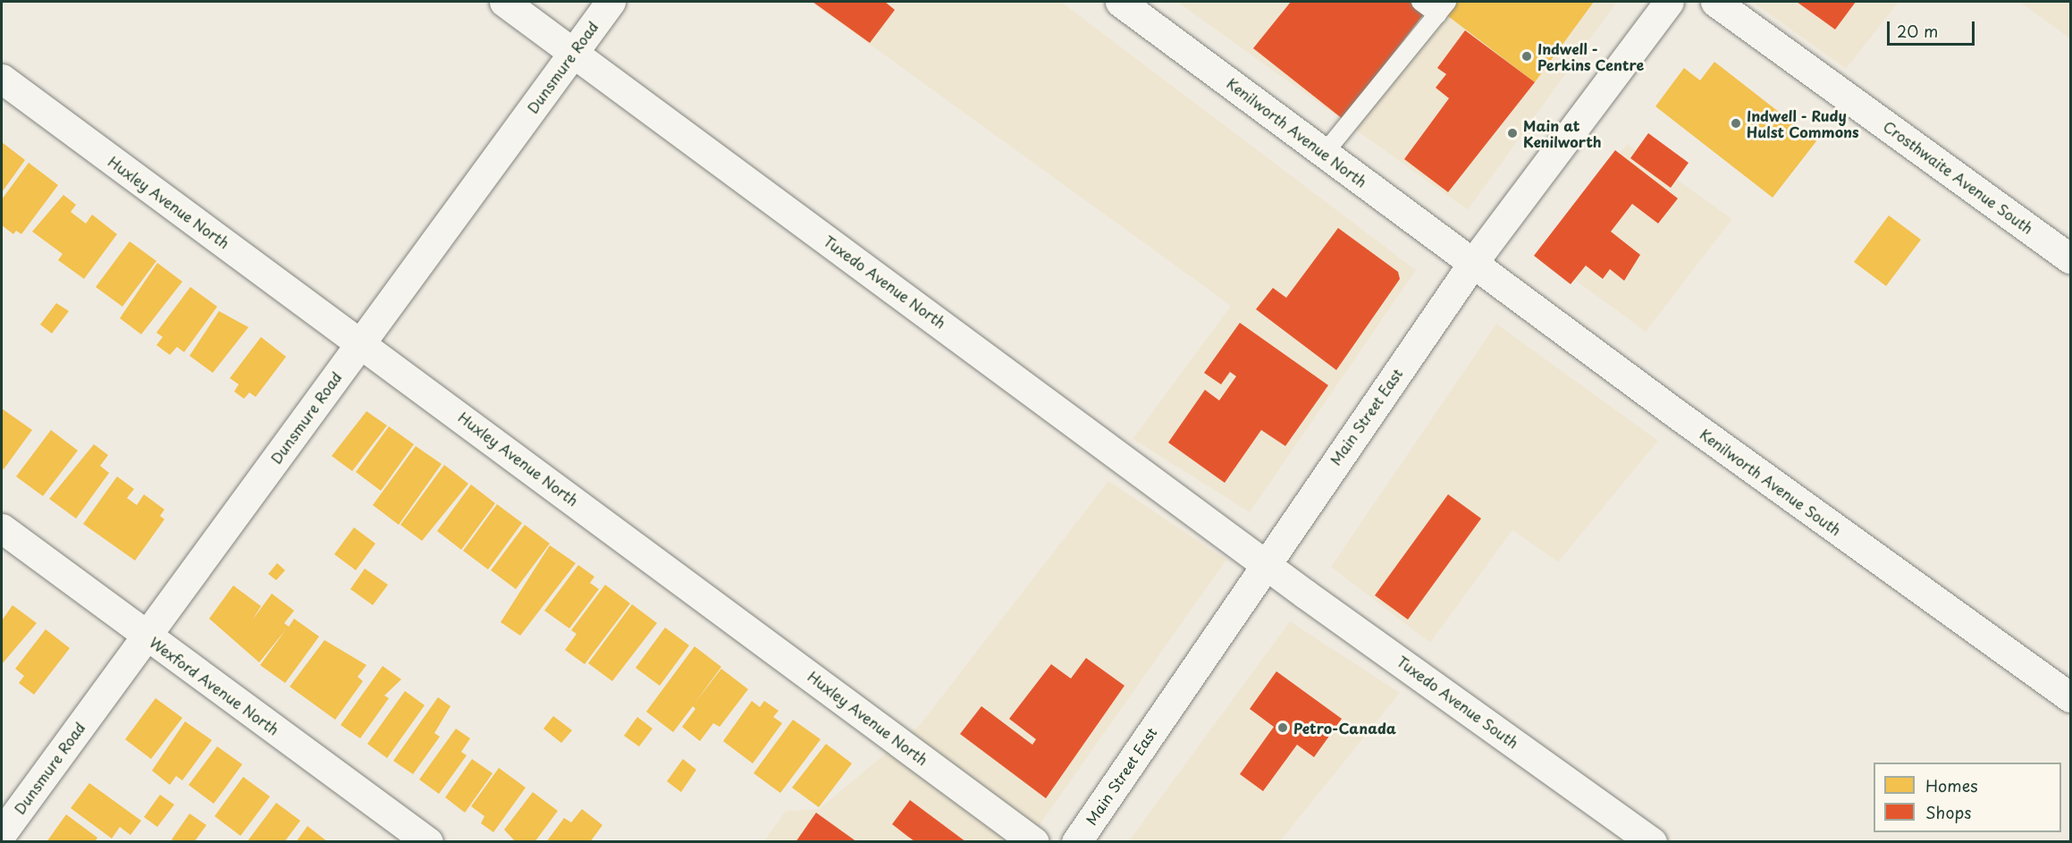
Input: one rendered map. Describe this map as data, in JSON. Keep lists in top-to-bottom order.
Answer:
{
  "streets": {
    "street": [
      "Dunsmure Road",
      "Kenilworth Avenue North",
      "Crosthwaite Avenue South",
      "Huxley Avenue North",
      "Tuxedo Avenue North",
      "Main Street East",
      "Kenilworth Avenue South",
      "Wexford Avenue North",
      "Tuxedo Avenue South"
    ]
  },
  "crossings": [
    ["Dunsmure Road", "Huxley Avenue North"],
    ["Dunsmure Road", "Tuxedo Avenue North"],
    ["Dunsmure Road", "Wexford Avenue North"],
    ["Kenilworth Avenue North", "Main Street East"],
    ["Kenilworth Avenue North", "Kenilworth Avenue South"],
    ["Tuxedo Avenue North", "Main Street East"],
    ["Tuxedo Avenue North", "Tuxedo Avenue South"],
    ["Main Street East", "Kenilworth Avenue South"],
    ["Main Street East", "Tuxedo Avenue South"]
  ],
  "places": [
    "Indwell - Perkins Centre",
    "Indwell - Rudy Hulst Commons",
    "Main at Kenilworth",
    "Petro-Canada"
  ],
  "legend": ["Homes", "Shops"],
  "scale_bar": "20 m"
}
